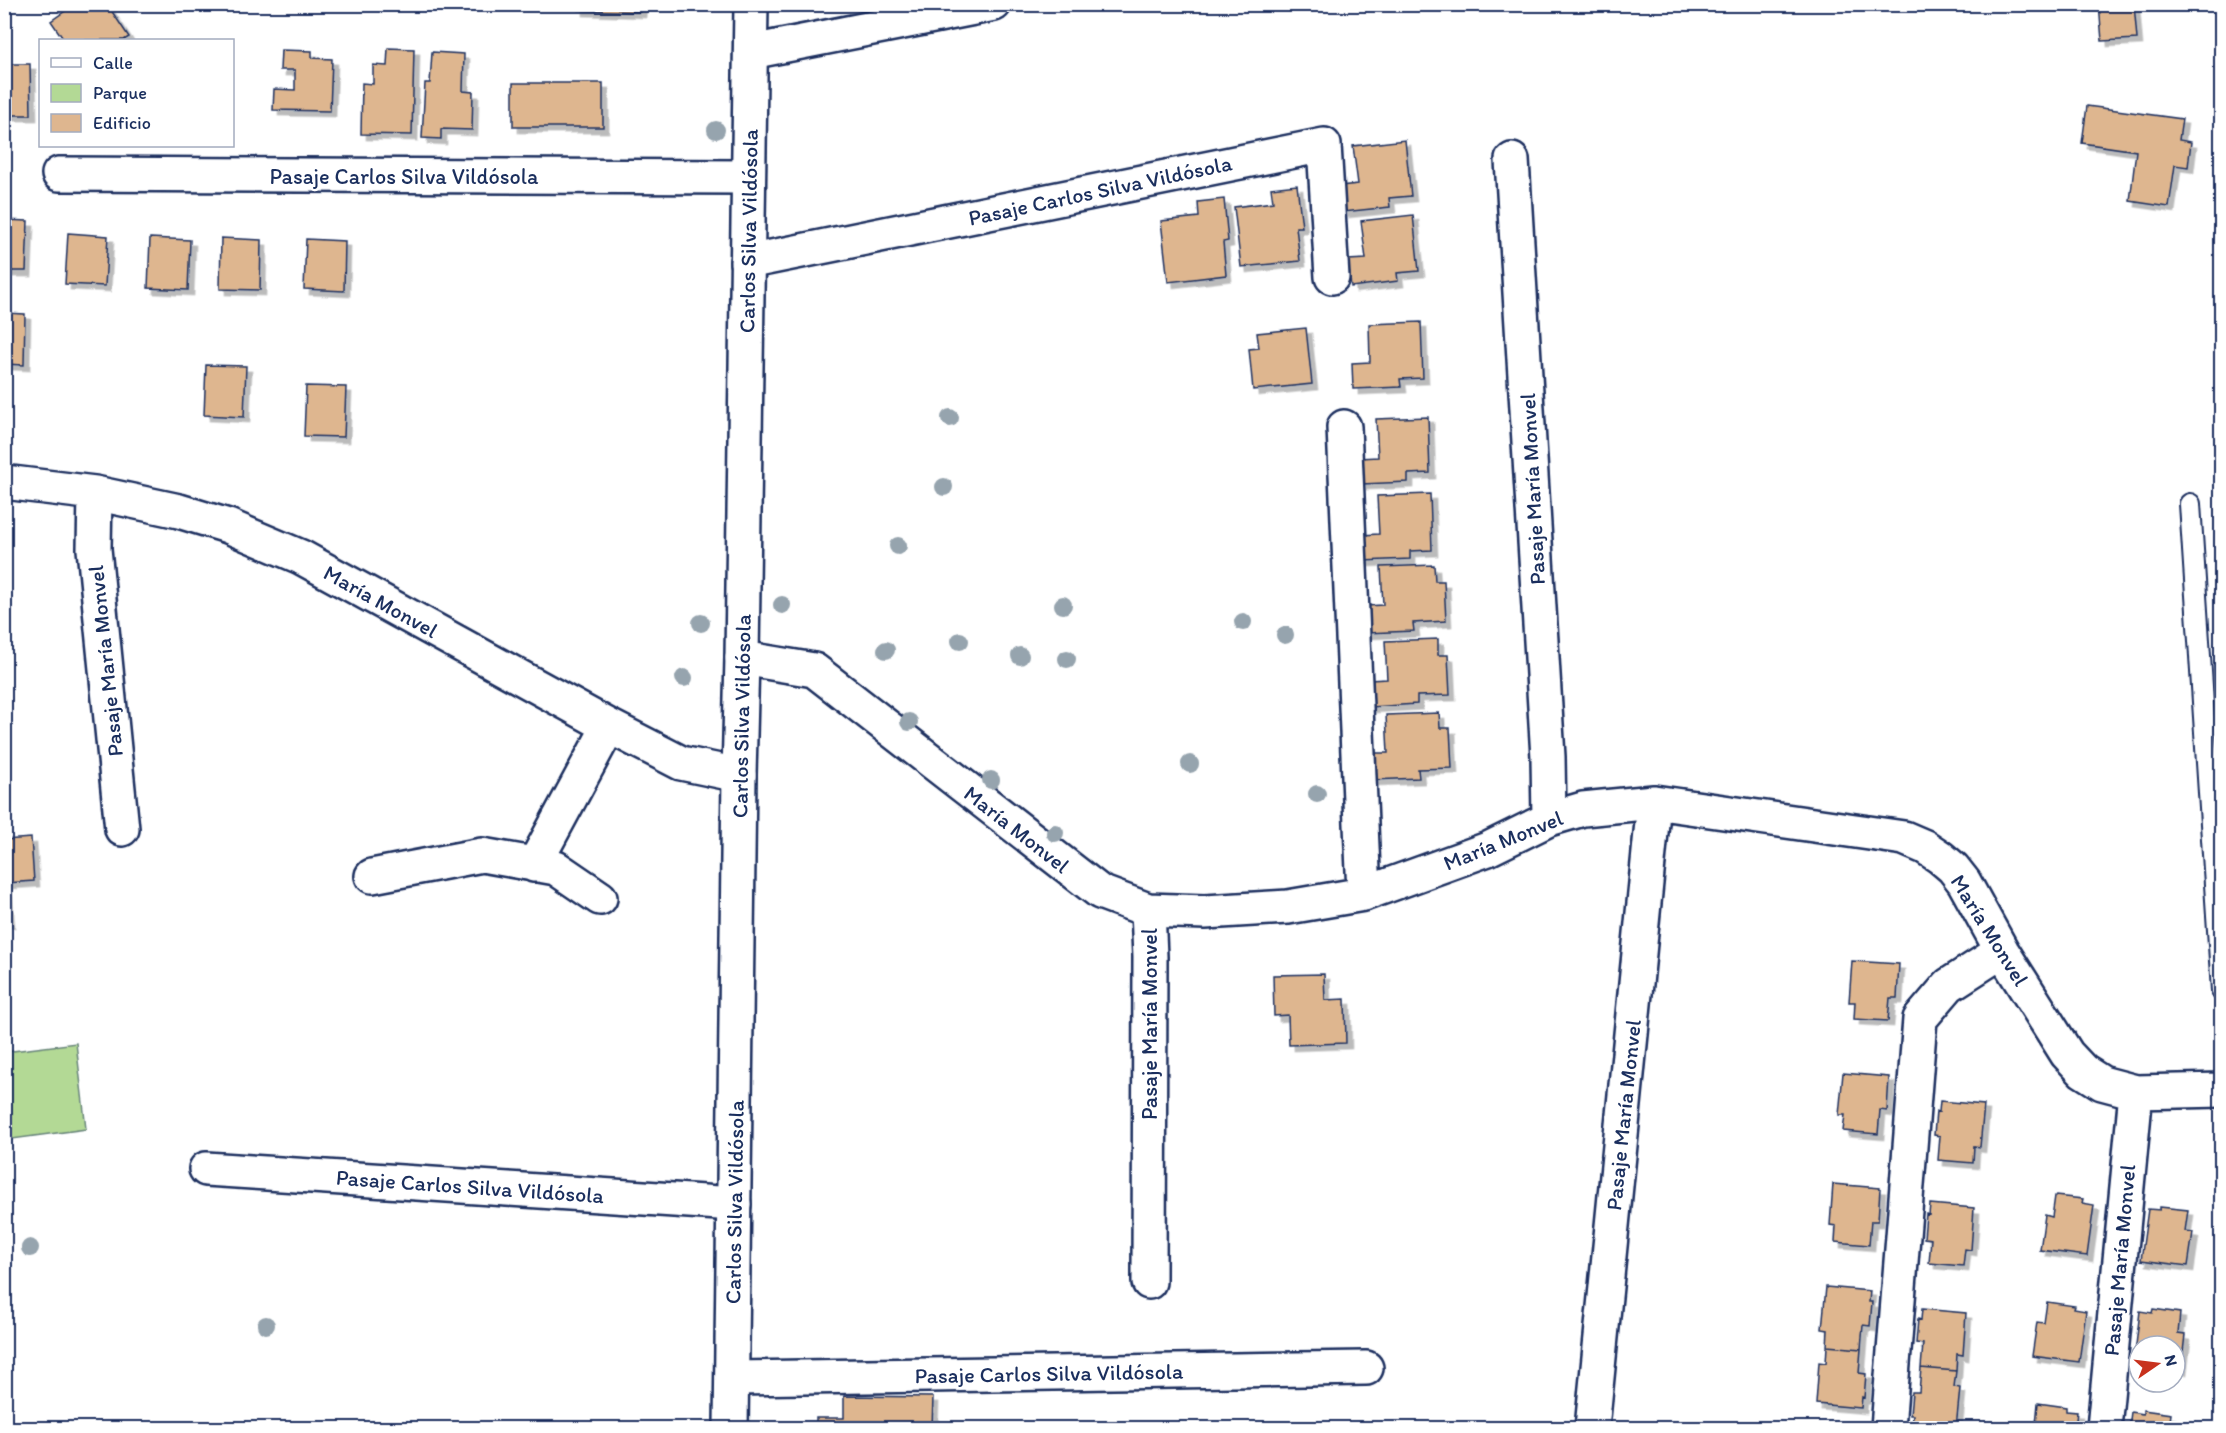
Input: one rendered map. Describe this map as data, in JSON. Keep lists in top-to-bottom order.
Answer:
{
  "streets": {
    "street": [
      "Pasaje Carlos Silva Vildósola",
      "Carlos Silva Vildósola",
      "Pasaje María Monvel",
      "María Monvel"
    ]
  },
  "crossings": [
    ["Pasaje Carlos Silva Vildósola", "Carlos Silva Vildósola"],
    ["Carlos Silva Vildósola", "María Monvel"],
    ["Pasaje María Monvel", "María Monvel"]
  ],
  "legend": ["Calle", "Parque", "Edificio"],
  "north": "right"
}
